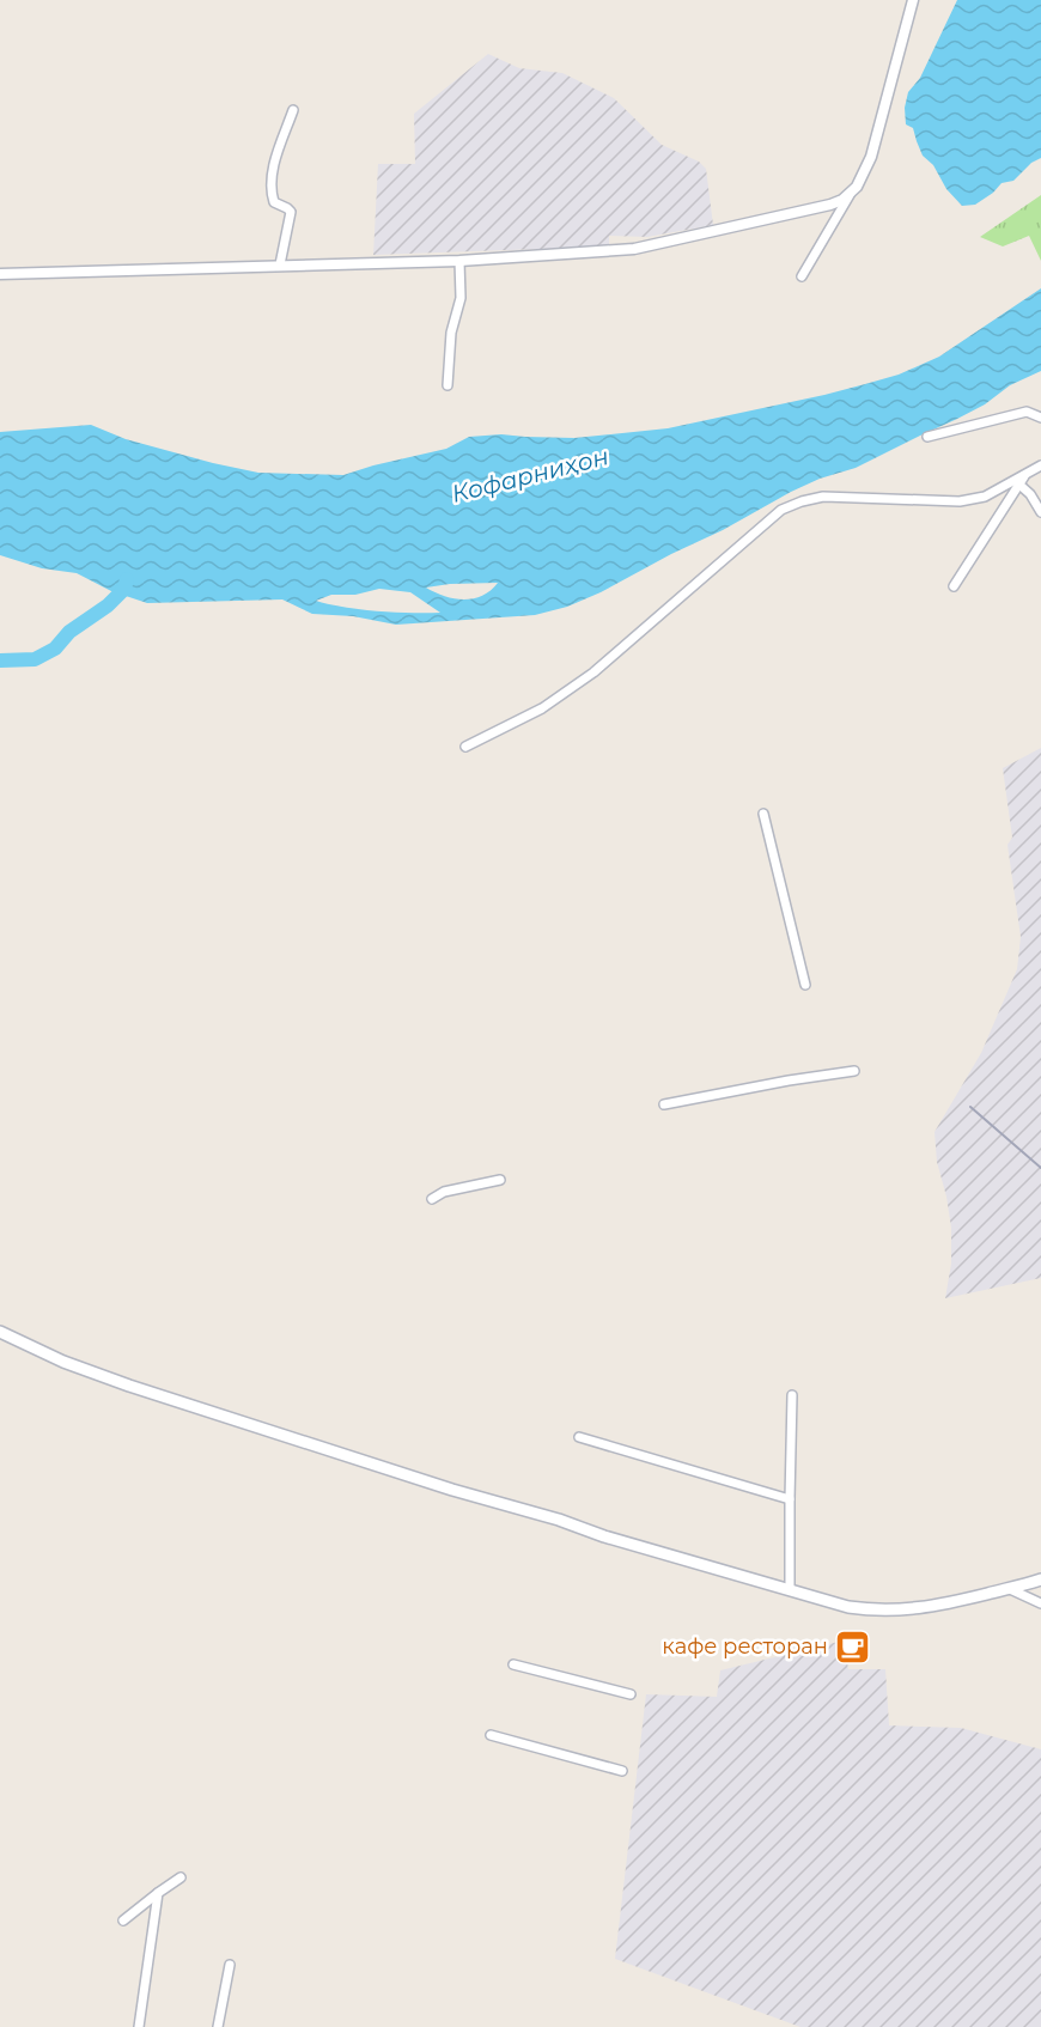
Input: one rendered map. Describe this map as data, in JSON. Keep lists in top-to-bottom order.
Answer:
{
  "water": ["Кофарниҳон"],
  "places": {
    "cafe": ["кафе ресторан"]
  }
}
